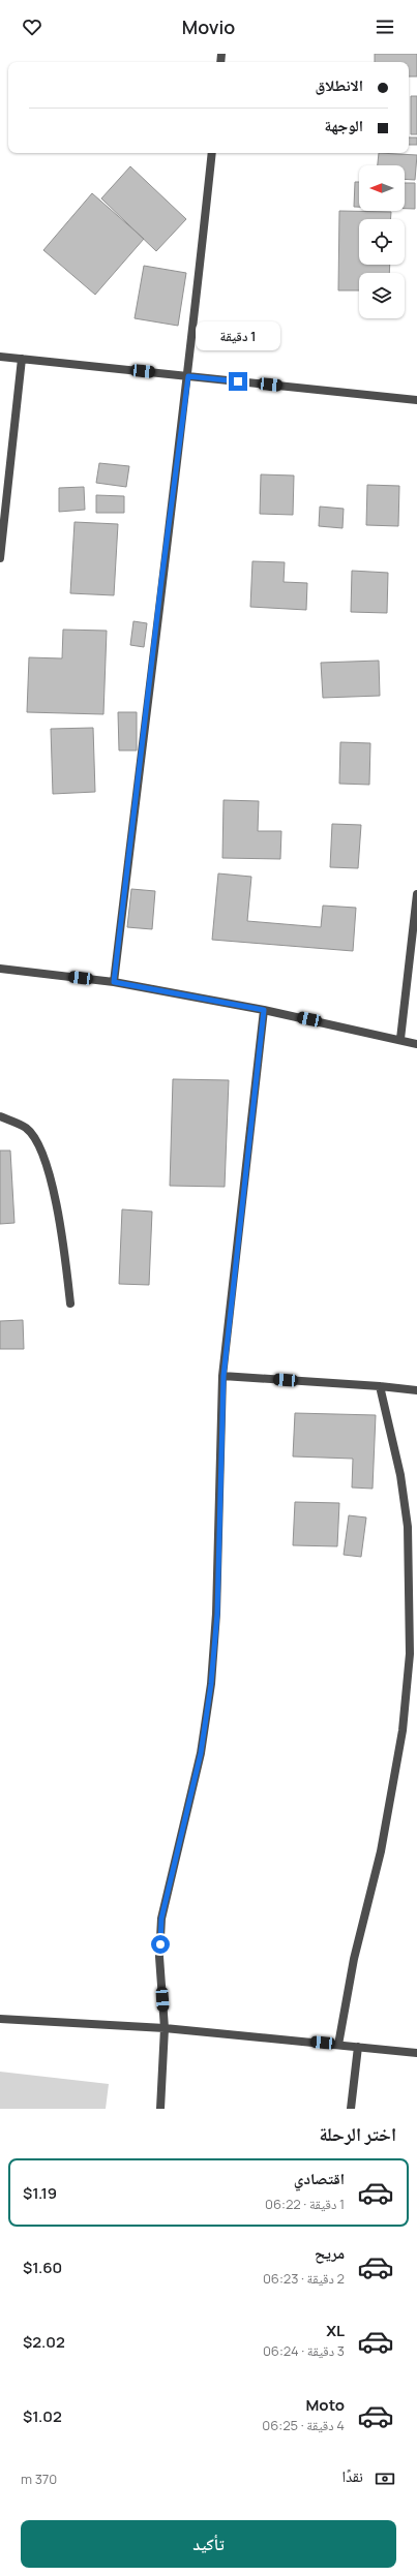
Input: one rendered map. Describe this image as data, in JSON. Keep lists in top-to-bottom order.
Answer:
{
  "north": "left",
  "page": {
    "header": "Movio",
    "banner": ["الانطلاق", "الوجهة"],
    "bubble": "1 دقيقة",
    "heading": "اختر الرحلة",
    "list": [
      {
        "name": "اقتصادي",
        "note": "1 دقيقة · 06:22",
        "value": "$1.19"
      },
      {
        "name": "مريح",
        "note": "2 دقيقة · 06:23",
        "value": "$1.60"
      },
      {
        "name": "XL",
        "note": "3 دقيقة · 06:24",
        "value": "$2.02"
      },
      {
        "name": "Moto",
        "note": "4 دقيقة · 06:25",
        "value": "$1.02"
      }
    ],
    "pay": ["نقدًا", "370 m"],
    "buttons": "تأكيد"
  }
}
